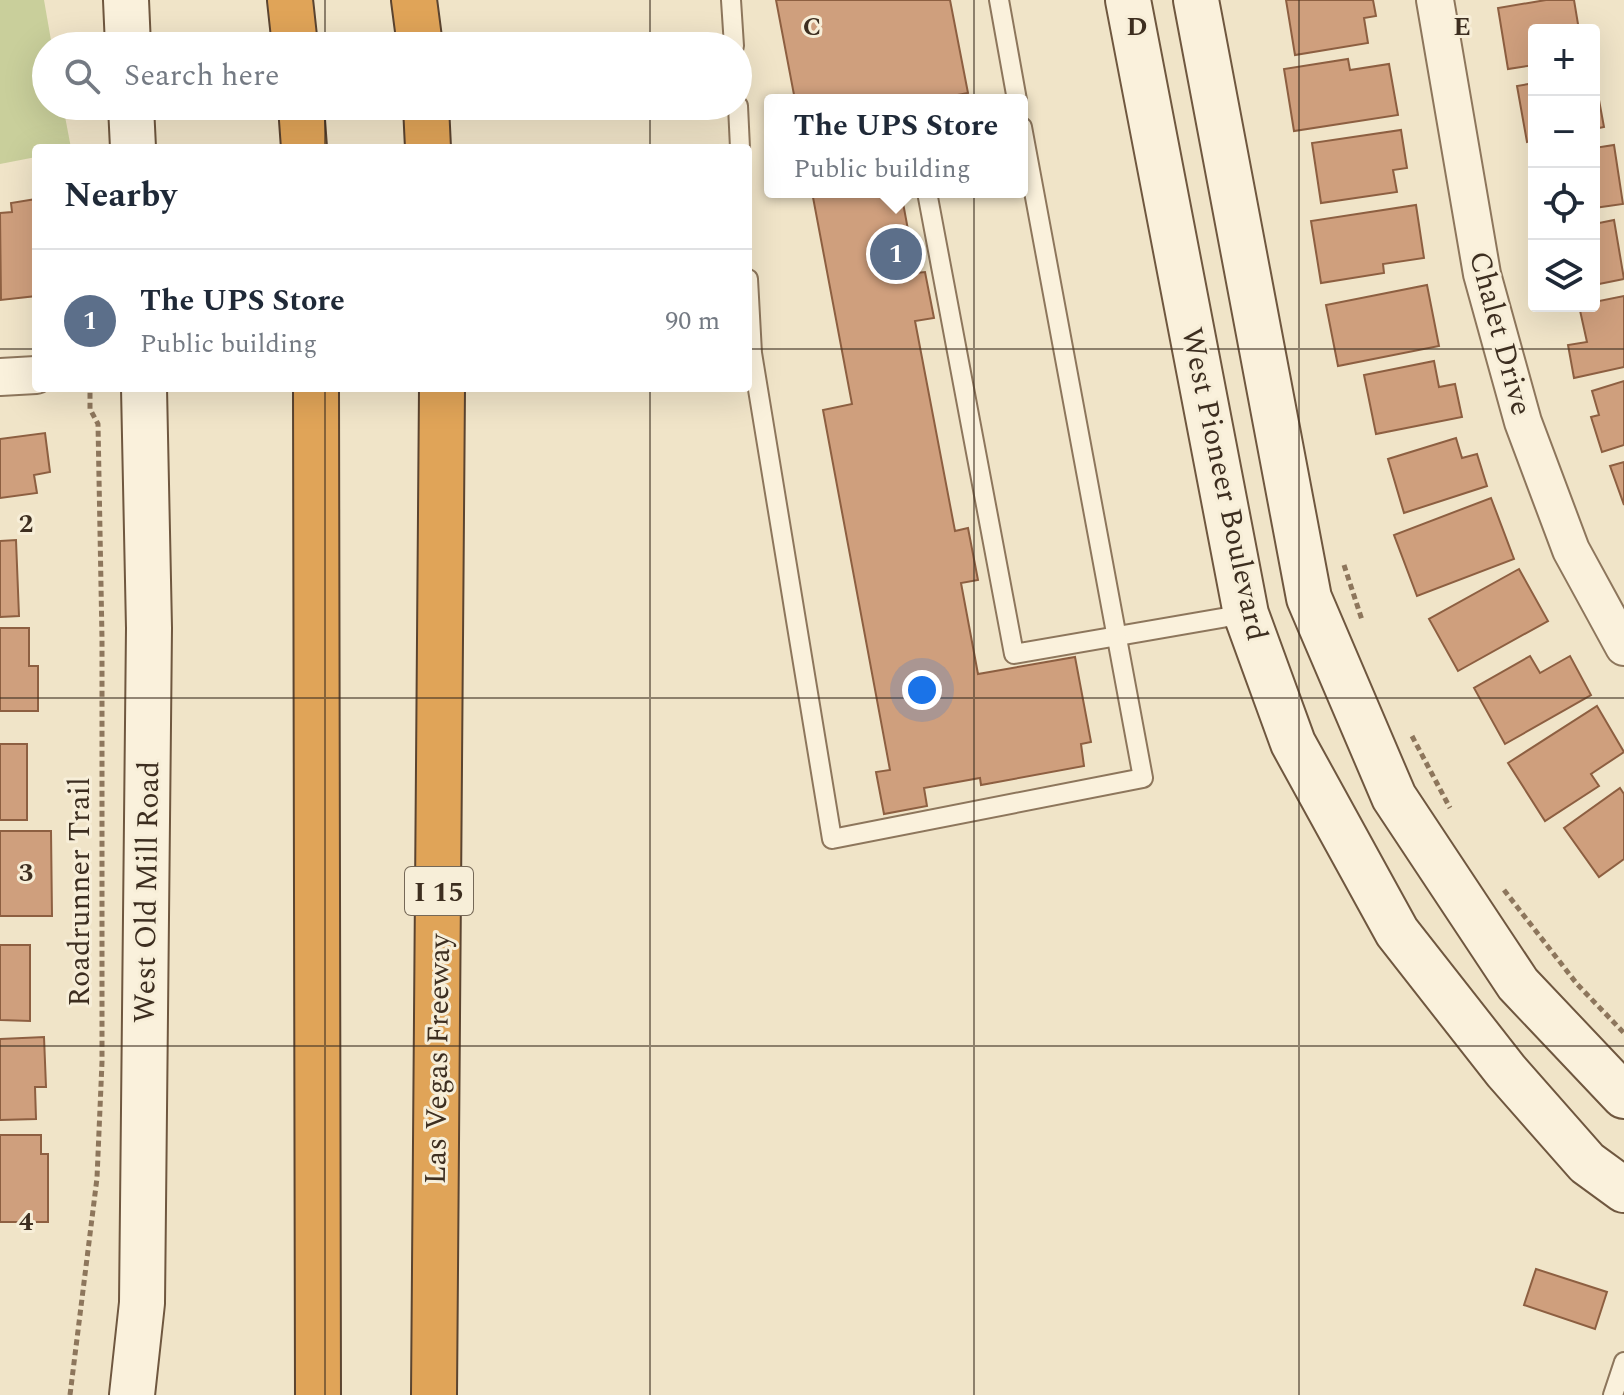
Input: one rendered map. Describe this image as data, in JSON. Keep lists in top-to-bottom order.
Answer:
{
  "streets": {
    "highway": ["I 15", "Las Vegas Freeway"],
    "main road": ["West Pioneer Boulevard", "West Old Mill Road"],
    "street": ["Chalet Drive"],
    "path": ["Roadrunner Trail"]
  },
  "page": {
    "map_buttons": ["+", "−"],
    "search": "Search here",
    "popup": ["The UPS Store", "Public building"],
    "heading": "Nearby",
    "pins": "1",
    "list": [
      {
        "mark": "1",
        "name": "The UPS Store",
        "note": "Public building",
        "value": "90 m"
      }
    ]
  },
  "grid": {
    "columns": ["C", "D", "E"],
    "rows": ["2", "3", "4"]
  }
}
